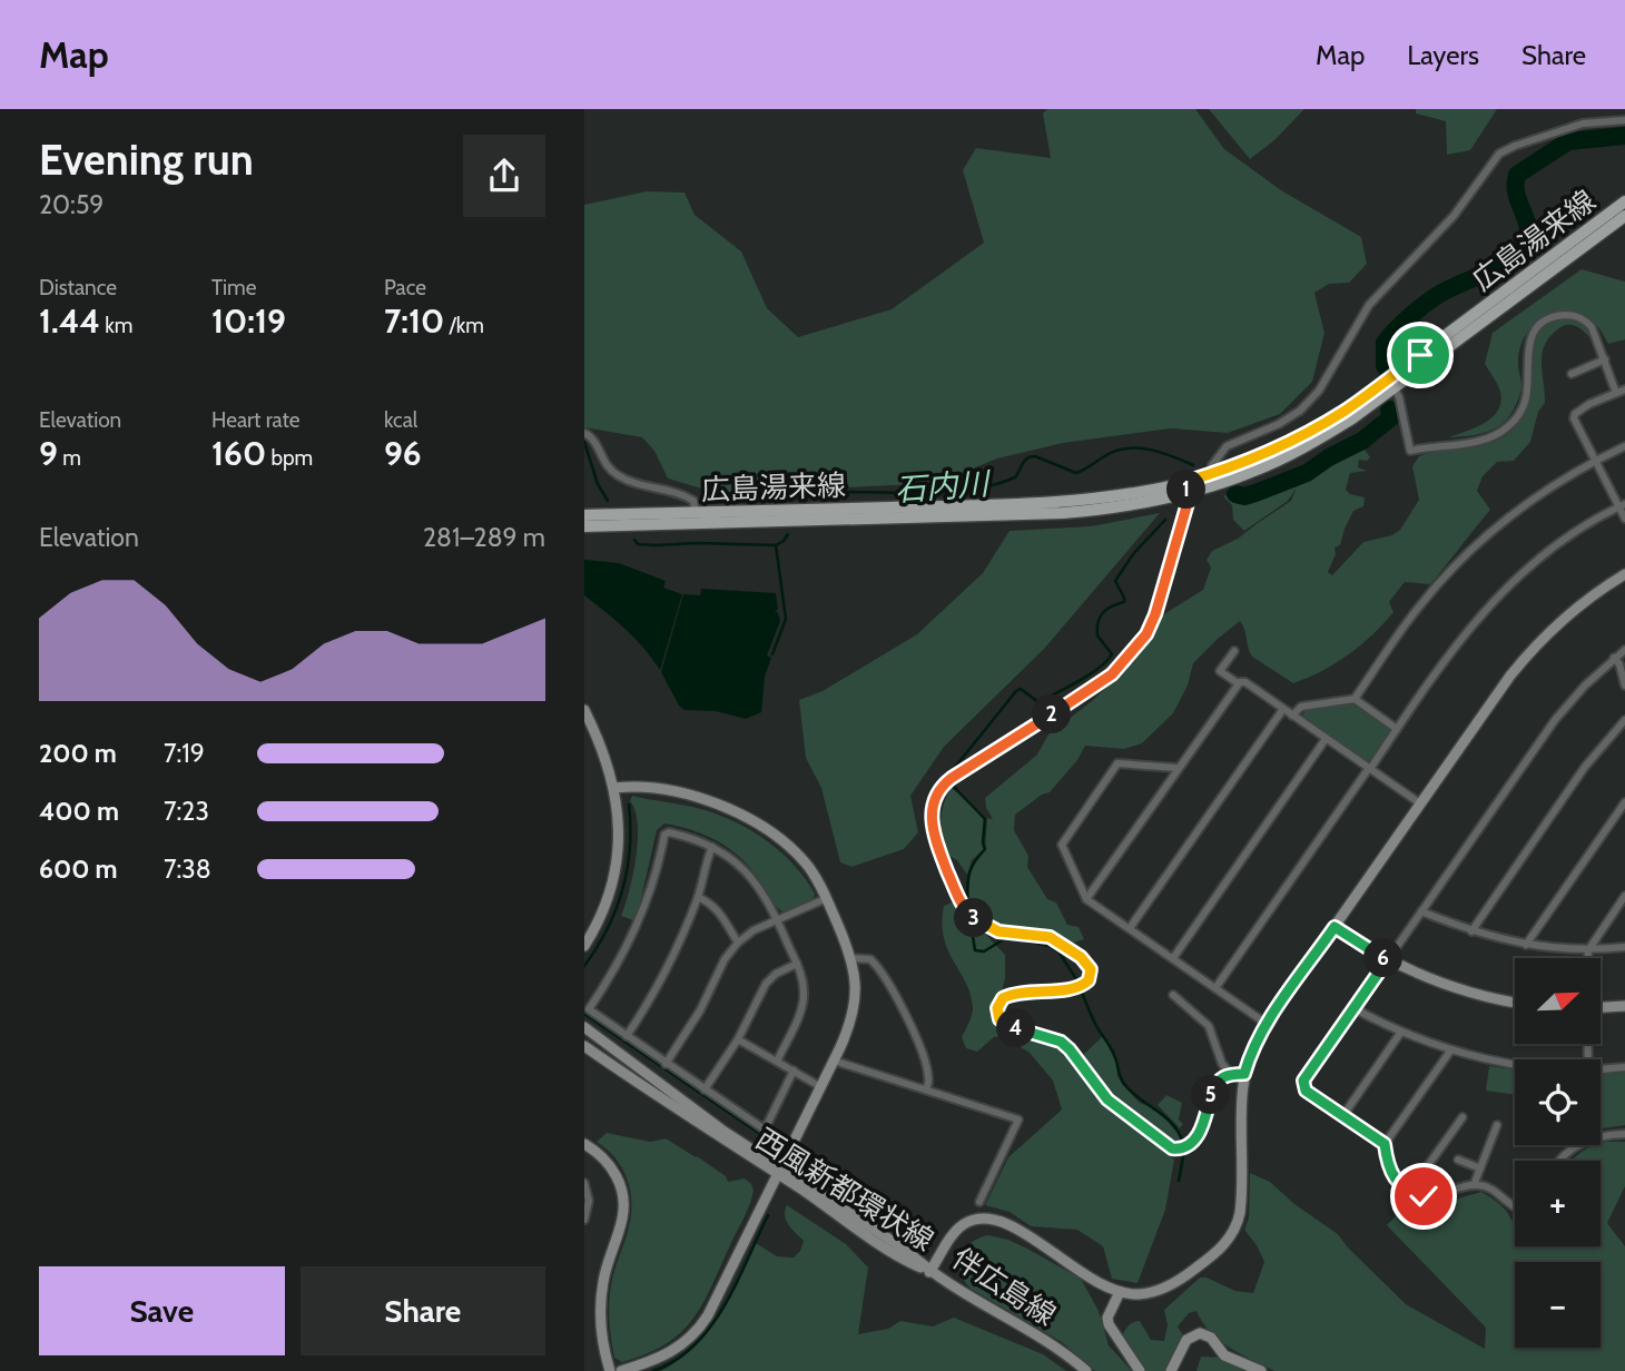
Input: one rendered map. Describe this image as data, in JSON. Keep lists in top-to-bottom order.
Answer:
{
  "streets": {
    "main road": ["広島湯来線"],
    "street": ["西風新都環状線", "伴広島線"]
  },
  "crossings": [
    ["西風新都環状線", "伴広島線"]
  ],
  "water": ["石内川"],
  "north": "top right",
  "page": {
    "header": "Map",
    "nav": ["Map", "Layers", "Share"],
    "heading": ["Evening run", "20:59"],
    "stats": [
      ["Distance", "1.44 km"],
      ["Time", "10:19"],
      ["Pace", "7:10 /km"],
      ["Elevation", "9 m"],
      ["Heart rate", "160 bpm"],
      ["kcal", "96"]
    ],
    "pins": [
      "1",
      "2",
      "3",
      "6",
      "4",
      "5"
    ],
    "chart": ["Elevation", "281–289 m"],
    "list": [
      {
        "name": "200 m",
        "note": "7:19"
      },
      {
        "name": "400 m",
        "note": "7:23"
      },
      {
        "name": "600 m",
        "note": "7:38"
      }
    ],
    "map_buttons": ["+", "−"],
    "buttons": ["Save", "Share"]
  }
}
